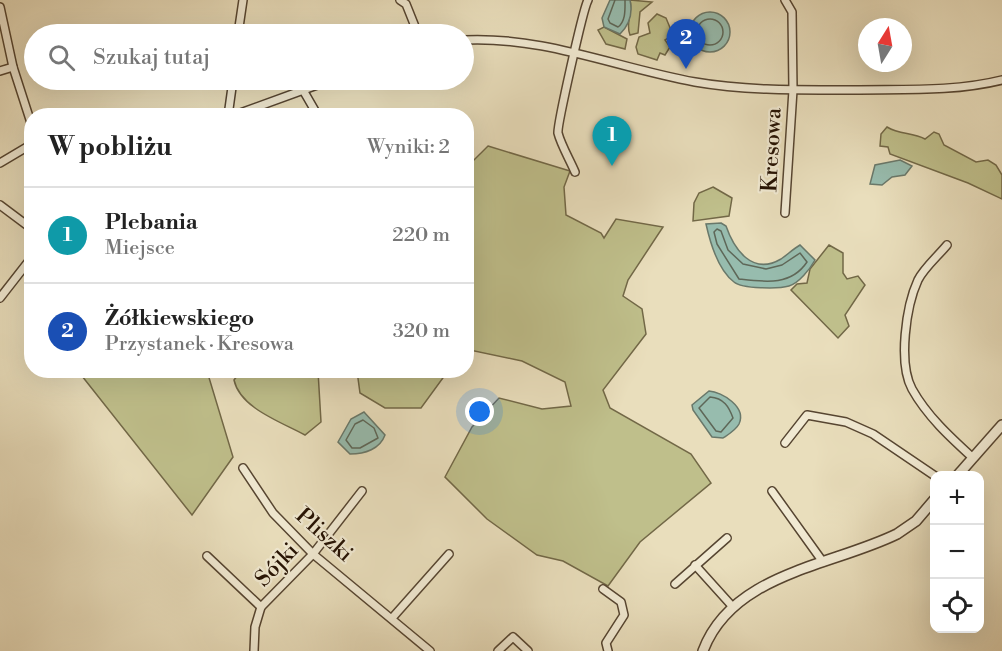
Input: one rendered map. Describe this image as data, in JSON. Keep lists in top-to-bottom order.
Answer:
{
  "streets": {
    "street": ["Kresowa", "Pliszki", "Sójki"]
  },
  "crossings": [
    ["Pliszki", "Sójki"]
  ],
  "north": "top",
  "page": {
    "pins": ["2", "1"],
    "search": "Szukaj tutaj",
    "heading": ["W pobliżu", "Wyniki: 2"],
    "list": [
      {
        "mark": "1",
        "name": "Plebania",
        "note": "Miejsce",
        "value": "220 m"
      },
      {
        "mark": "2",
        "name": "Żółkiewskiego",
        "note": "Przystanek · Kresowa",
        "value": "320 m"
      }
    ],
    "map_buttons": ["+", "−"]
  }
}
